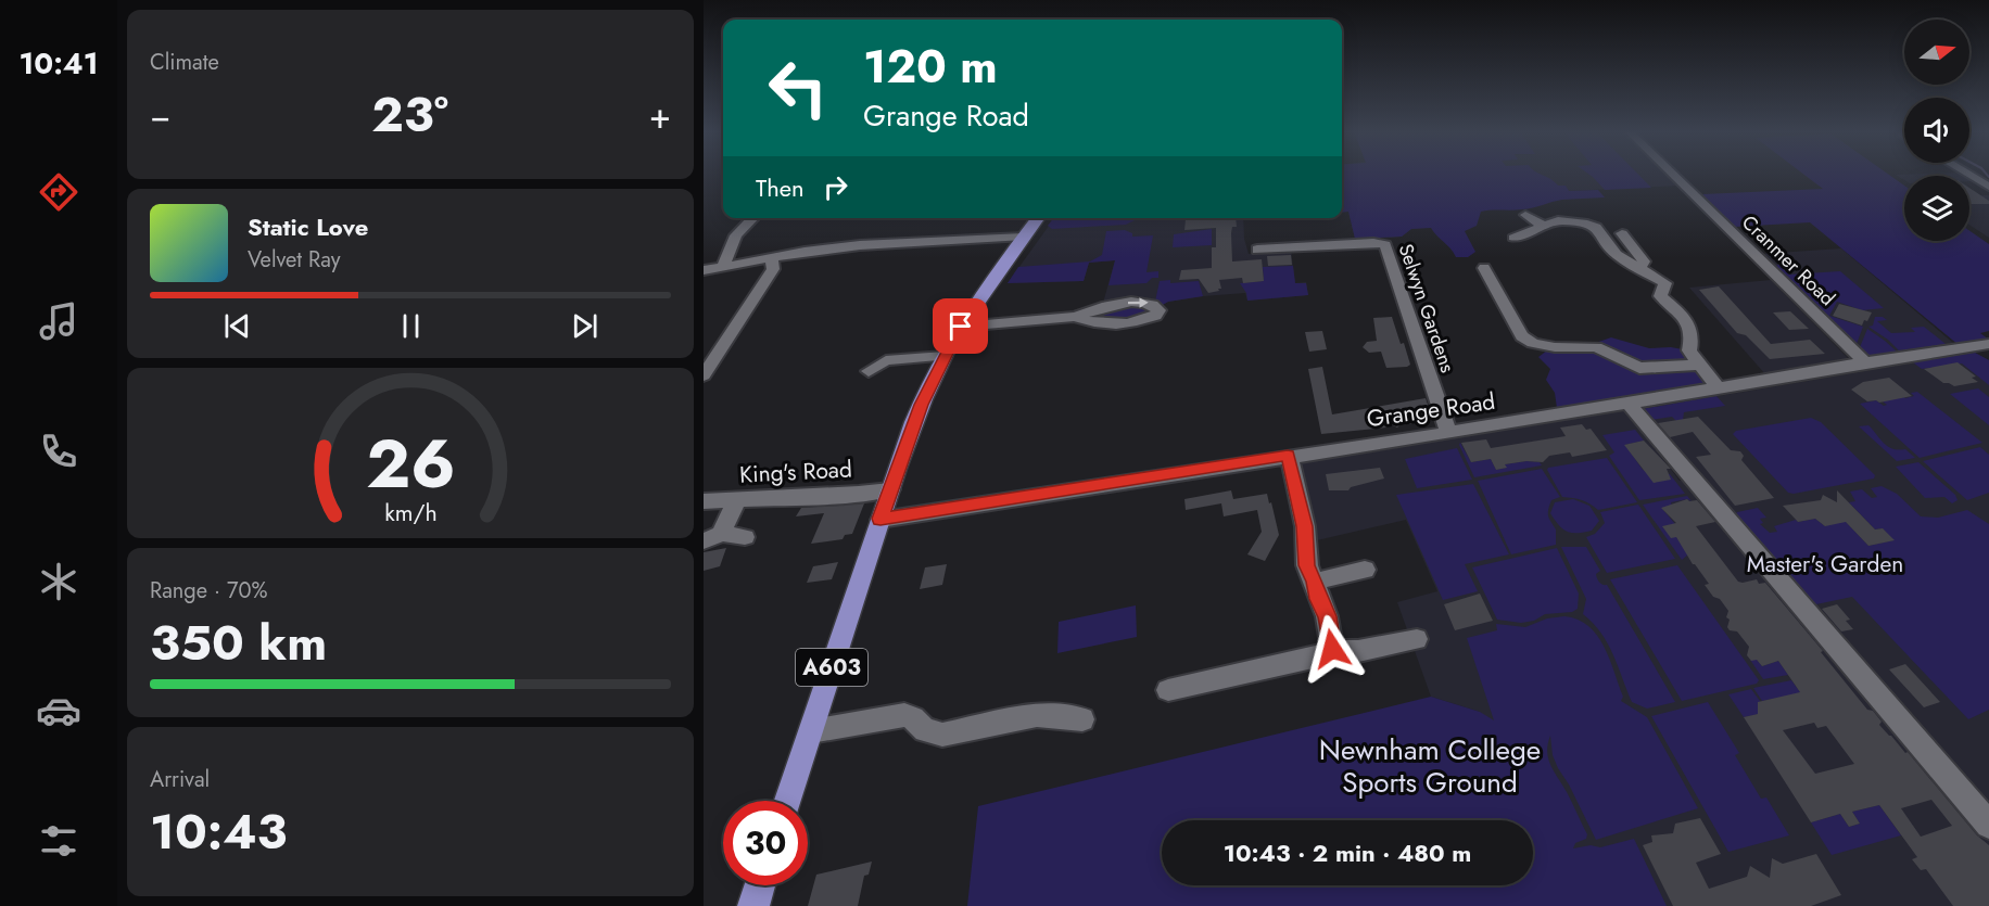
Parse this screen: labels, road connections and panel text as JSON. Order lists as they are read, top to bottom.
{
  "streets": {
    "main road": ["A603"],
    "street": [
      "Cranmer Road",
      "Selwyn Gardens",
      "Grange Road",
      "King's Road"
    ]
  },
  "crossings": [
    ["Cranmer Road", "Grange Road"],
    ["Selwyn Gardens", "Grange Road"],
    ["Grange Road", "A603"],
    ["King's Road", "A603"]
  ],
  "parks": ["Master's Garden", "Newnham College Sports Ground"],
  "north": "right",
  "page": {
    "tabs": "10:41",
    "tile": [
      "Climate",
      ["Range · 70%", "350 km"],
      ["Arrival", "10:43"]
    ],
    "turn": ["120 m", "Grange Road"],
    "heat": ["−", "23°", "+"],
    "then": "Then",
    "song": ["Static Love", "Velvet Ray"],
    "limit": "30",
    "trip": "10:43 · 2 min · 480 m",
    "gauge": ["26", "km/h"]
  }
}
